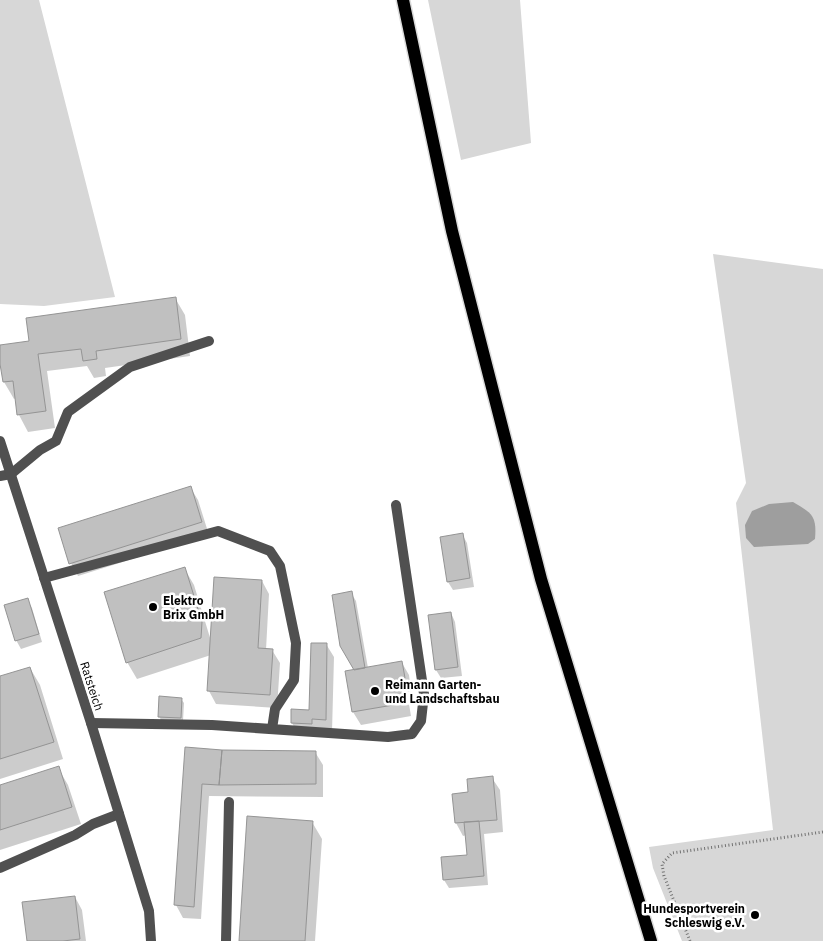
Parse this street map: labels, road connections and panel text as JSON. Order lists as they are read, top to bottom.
{
  "streets": {
    "street": ["Ratsteich"]
  },
  "places": ["Elektro Brix GmbH", "Reimann Garten- und Landschaftsbau", "Hundesportverein Schleswig e.V."]
}
